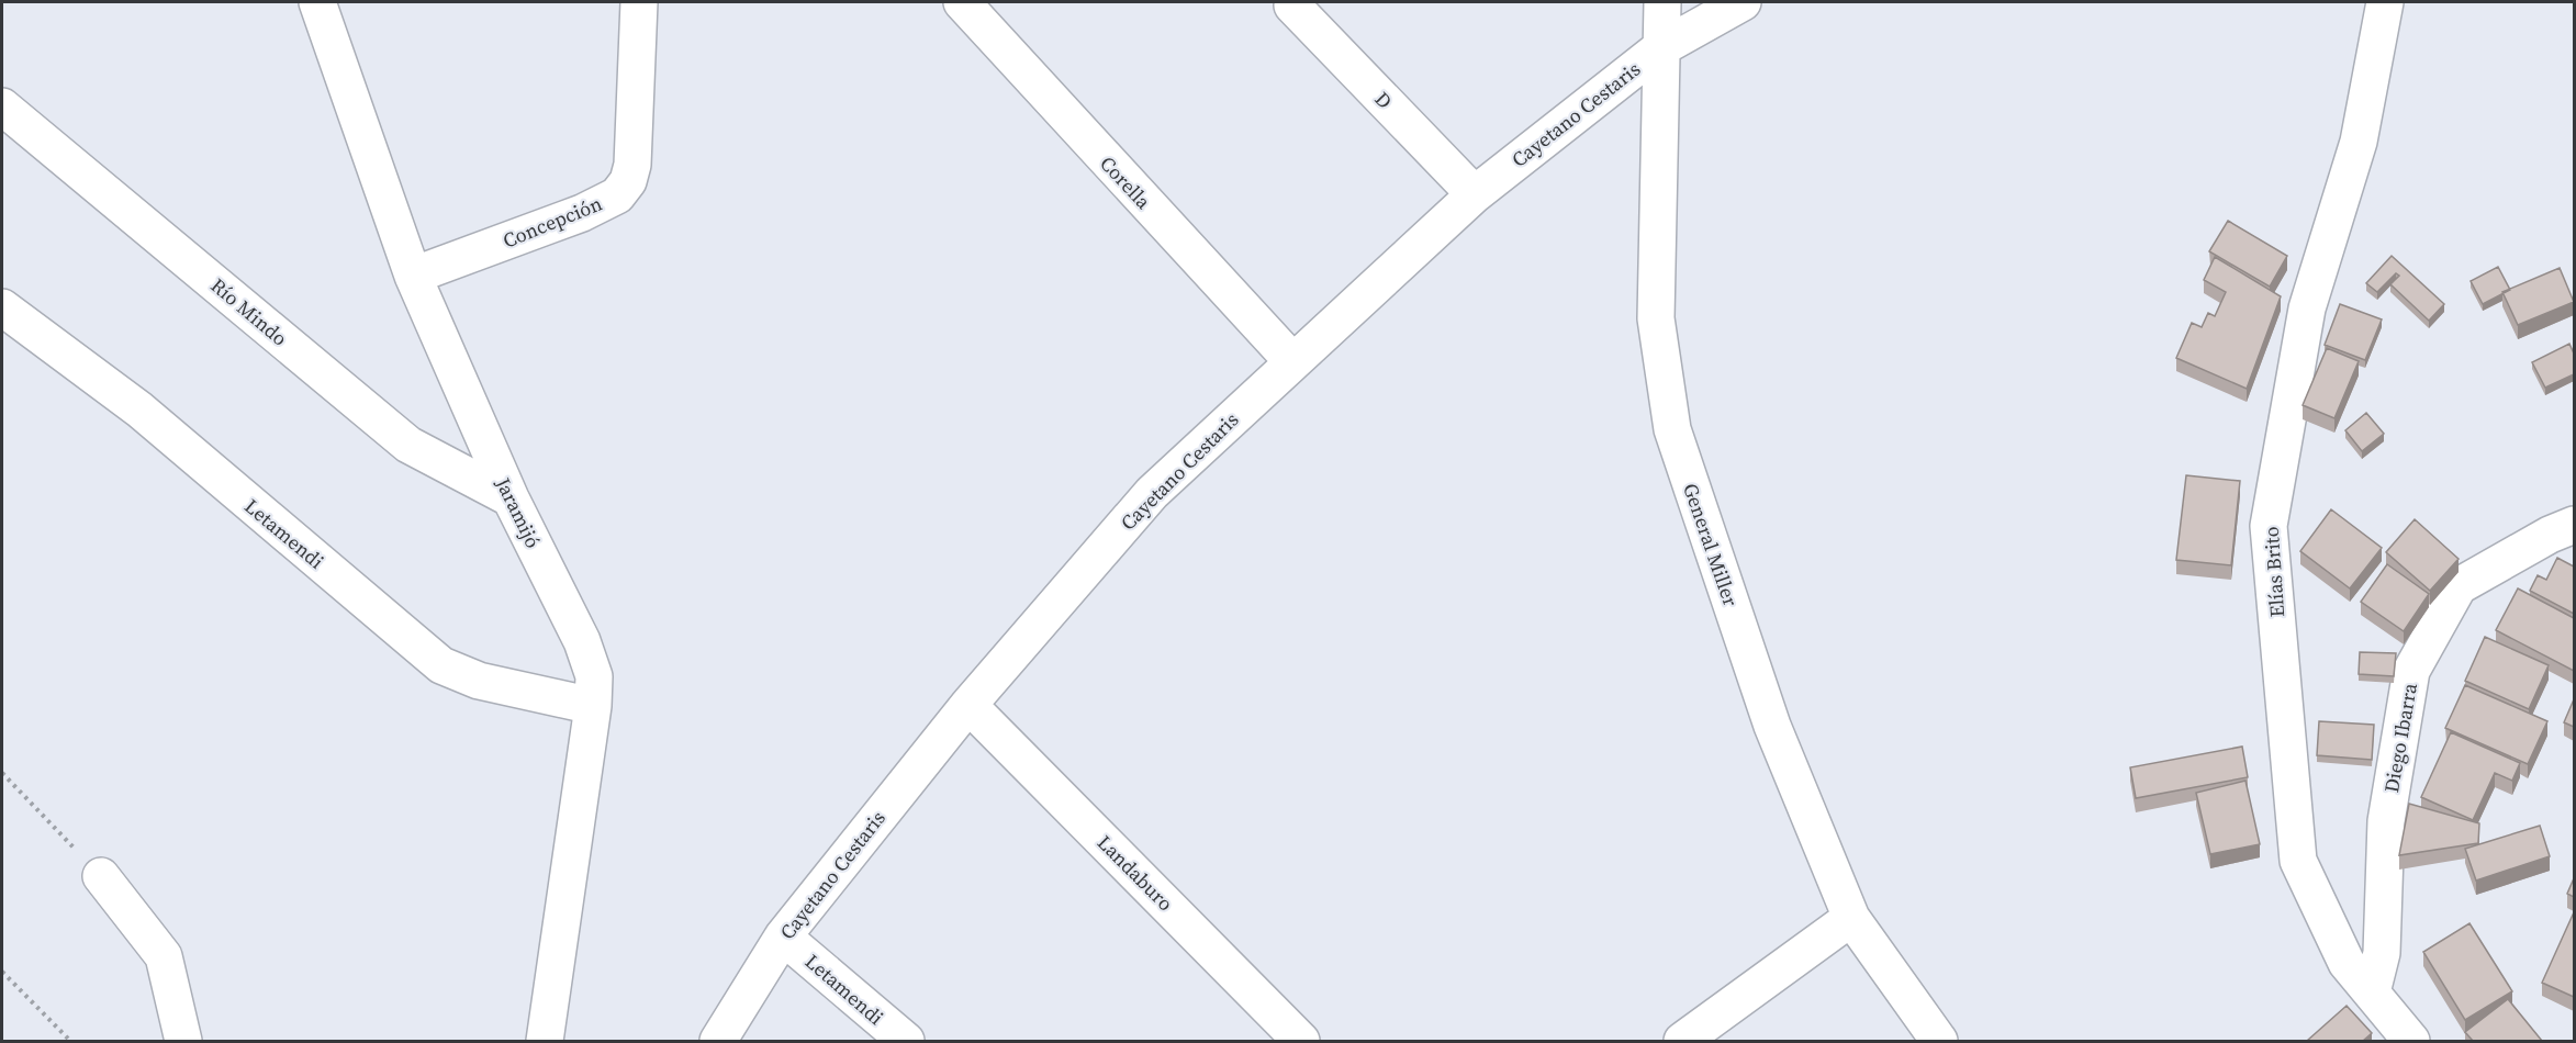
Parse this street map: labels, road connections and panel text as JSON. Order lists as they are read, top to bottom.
{
  "streets": {
    "street": [
      "D",
      "Cayetano Cestaris",
      "Corella",
      "Concepción",
      "Río Mindo",
      "Jaramijó",
      "Letamendi",
      "General Miller",
      "Elías Brito",
      "Diego Ibarra",
      "Landaburo"
    ]
  },
  "crossings": [
    ["D", "Cayetano Cestaris"],
    ["Cayetano Cestaris", "Corella"],
    ["Cayetano Cestaris", "Letamendi"],
    ["Cayetano Cestaris", "General Miller"],
    ["Cayetano Cestaris", "Landaburo"],
    ["Concepción", "Jaramijó"],
    ["Río Mindo", "Jaramijó"],
    ["Jaramijó", "Letamendi"],
    ["Elías Brito", "Diego Ibarra"]
  ]
}
